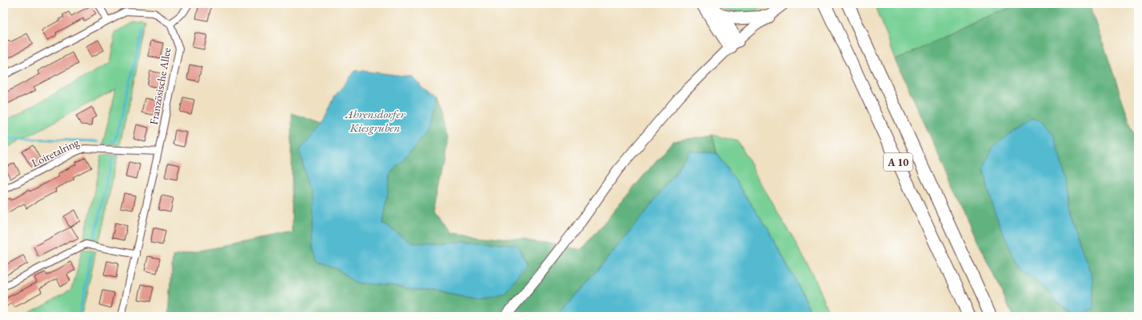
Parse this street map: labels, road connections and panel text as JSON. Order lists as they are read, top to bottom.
{
  "streets": {
    "highway": ["A 10"],
    "street": ["Französische Allee", "Loiretalring"]
  },
  "crossings": [
    ["Französische Allee", "Loiretalring"]
  ],
  "water": ["Ahrensdorfer Kiesgruben"]
}
